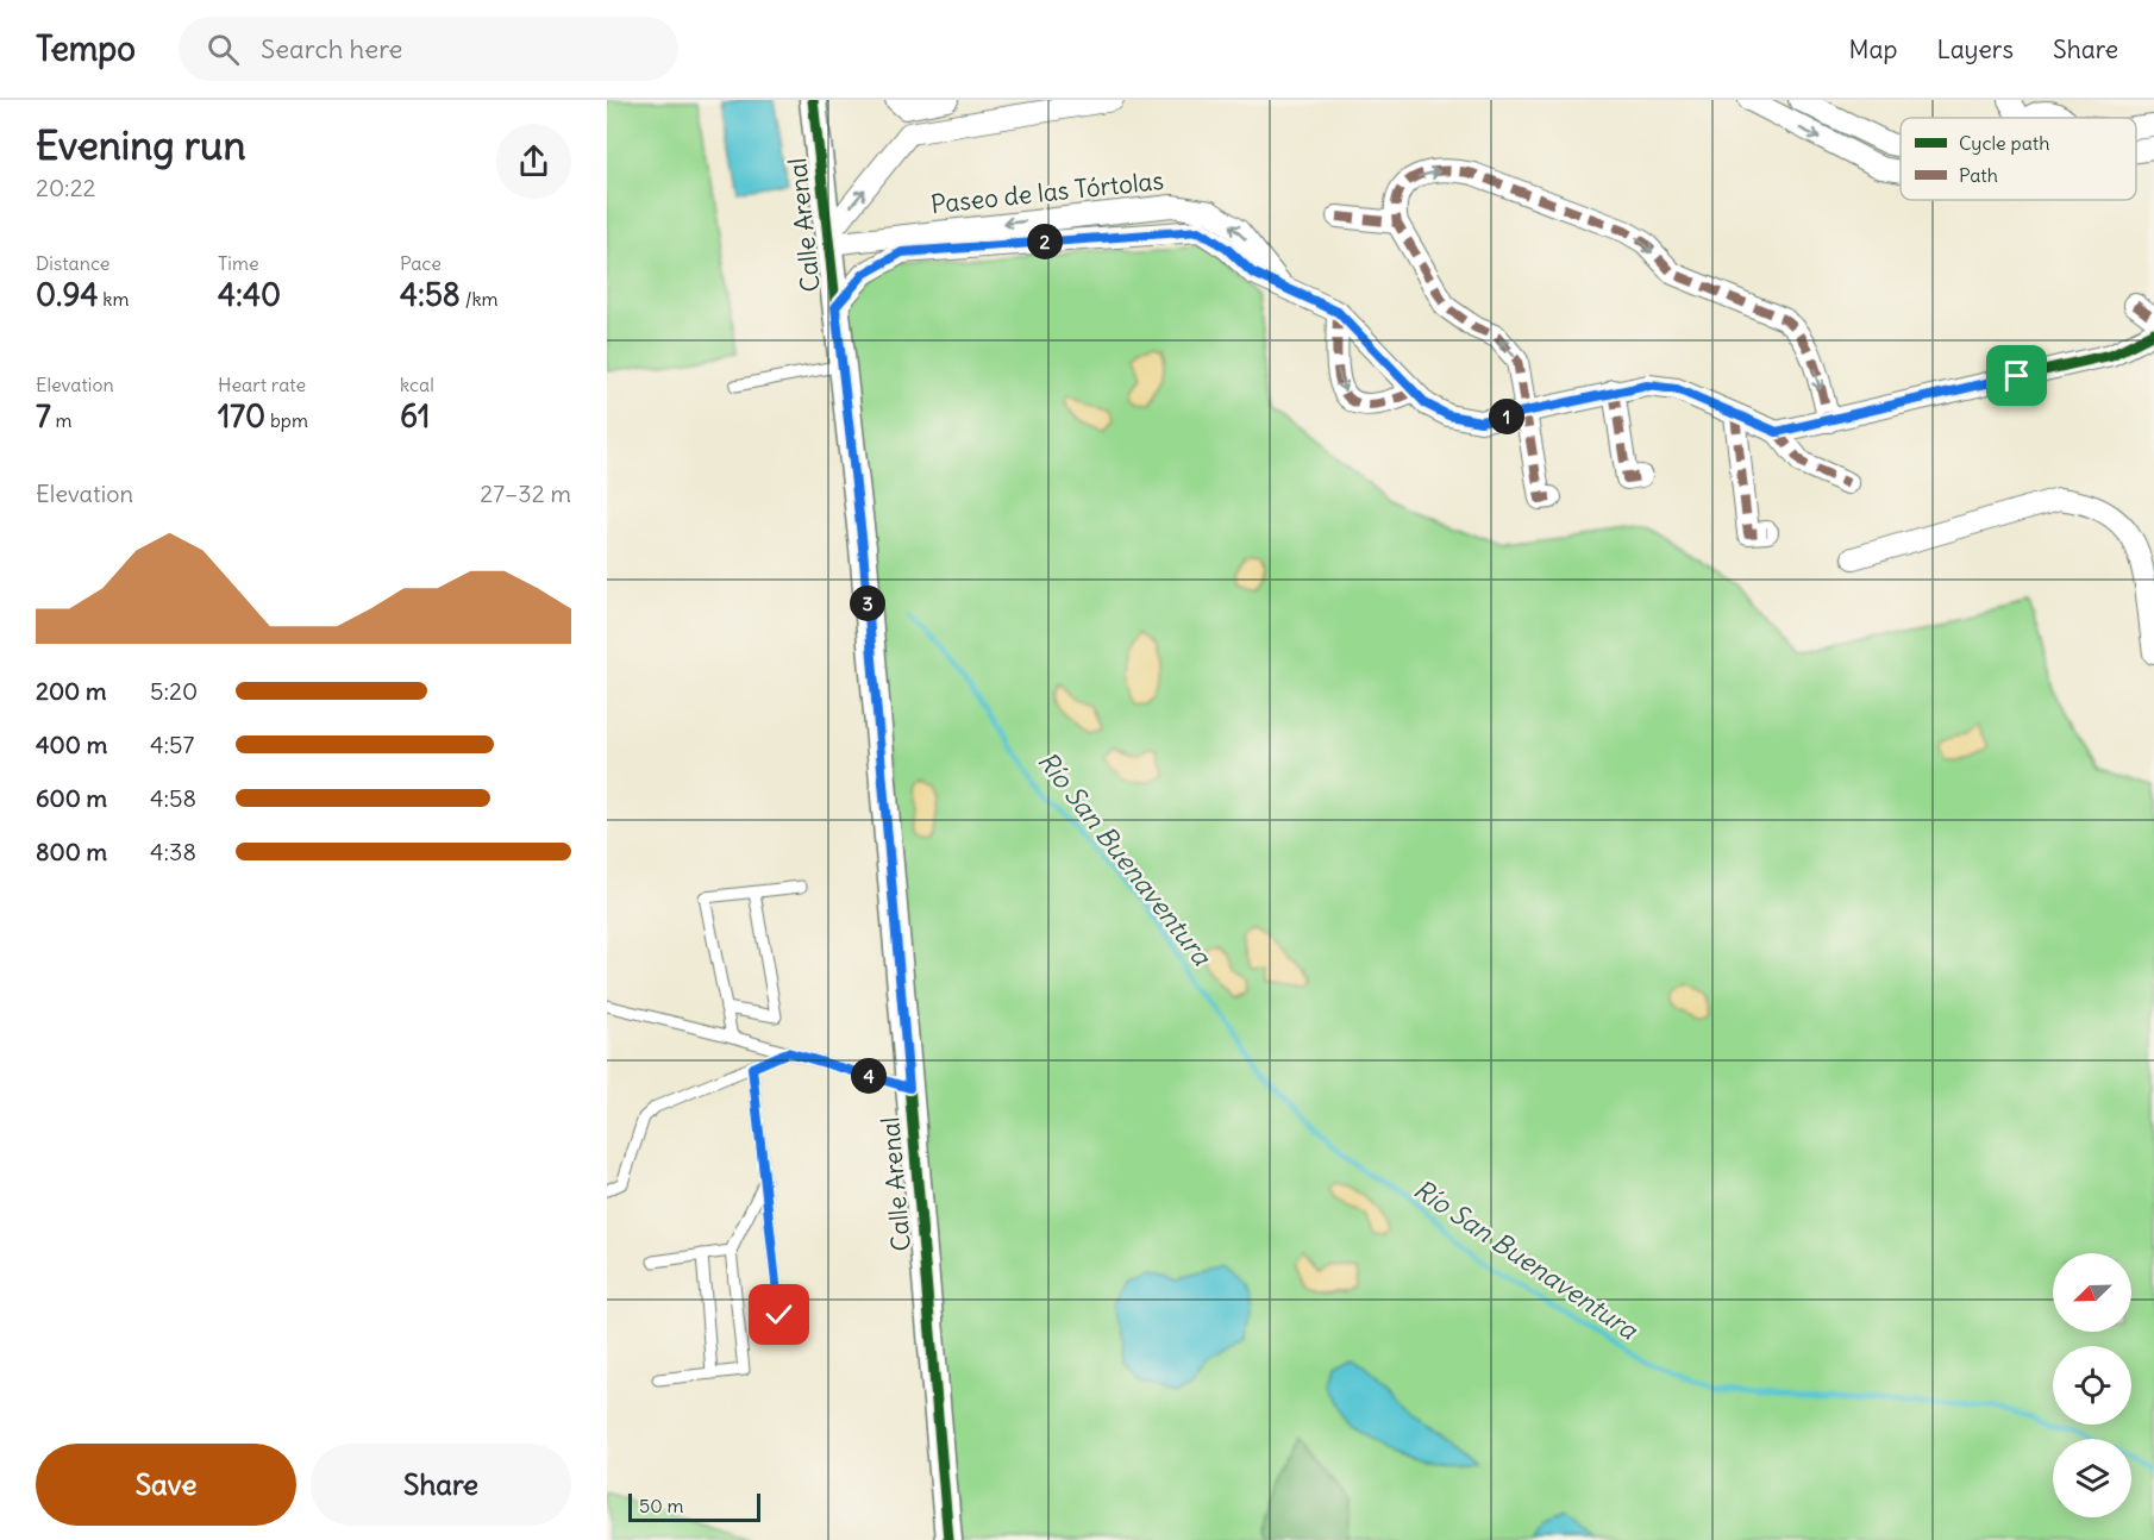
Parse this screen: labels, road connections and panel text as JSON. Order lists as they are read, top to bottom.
{
  "streets": {
    "street": ["Paseo de las Tórtolas", "Calle Arenal"]
  },
  "crossings": [
    ["Paseo de las Tórtolas", "Calle Arenal"]
  ],
  "water": ["Río San Buenaventura"],
  "legend": ["Cycle path", "Path"],
  "scale_bar": "50 m",
  "north": "bottom left",
  "page": {
    "header": "Tempo",
    "search": "Search here",
    "nav": ["Map", "Layers", "Share"],
    "heading": ["Evening run", "20:22"],
    "stats": [
      ["Distance", "0.94 km"],
      ["Time", "4:40"],
      ["Pace", "4:58 /km"],
      ["Elevation", "7 m"],
      ["Heart rate", "170 bpm"],
      ["kcal", "61"]
    ],
    "pins": [
      "2",
      "1",
      "3",
      "4"
    ],
    "chart": ["Elevation", "27–32 m"],
    "list": [
      {
        "name": "200 m",
        "note": "5:20"
      },
      {
        "name": "400 m",
        "note": "4:57"
      },
      {
        "name": "600 m",
        "note": "4:58"
      },
      {
        "name": "800 m",
        "note": "4:38"
      }
    ],
    "buttons": ["Save", "Share"],
    "scale": "50 m"
  }
}
